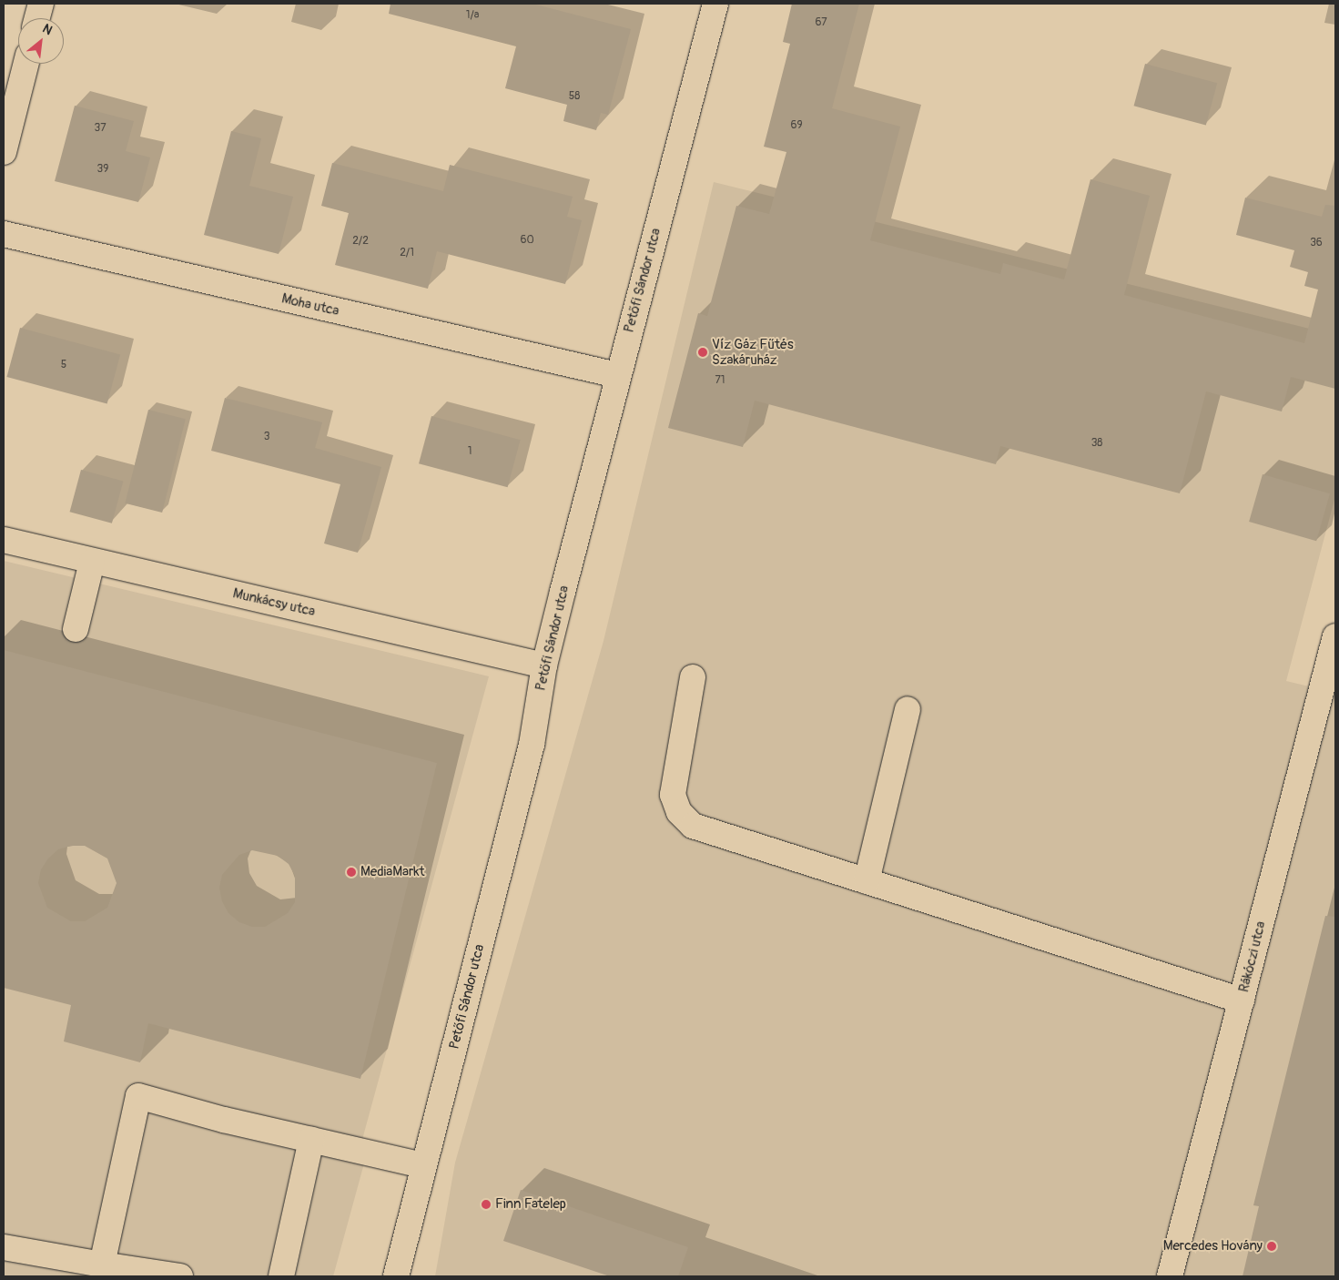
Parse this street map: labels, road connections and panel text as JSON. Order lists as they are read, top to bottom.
{
  "streets": {
    "street": [
      "Petőfi Sándor utca",
      "Moha utca",
      "Munkácsy utca",
      "Rákóczi utca"
    ]
  },
  "crossings": [
    ["Petőfi Sándor utca", "Moha utca"],
    ["Petőfi Sándor utca", "Munkácsy utca"]
  ],
  "places": [
    "Víz Gáz Fűtés Szakáruház",
    "MediaMarkt",
    "Finn Fatelep",
    "Mercedes Hovány"
  ],
  "house_numbers": [
    "1/a",
    "67",
    "58",
    "69",
    "37",
    "39",
    "60",
    "2/2",
    "36",
    "2/1",
    "5",
    "71",
    "3",
    "38",
    "1"
  ],
  "north": "top right"
}
